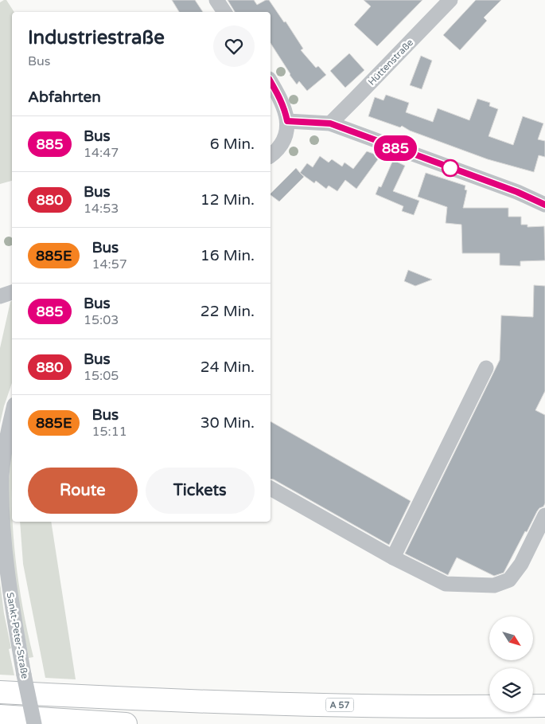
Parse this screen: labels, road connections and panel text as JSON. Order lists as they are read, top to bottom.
{
  "streets": {
    "highway": ["A 57"],
    "street": ["Hüttenstraße", "Sankt-Peter-Straße"]
  },
  "lines": ["bus line 885"],
  "north": "bottom right",
  "page": {
    "on_map": "885",
    "heading": [
      ["Industriestraße", "Bus"],
      "Abfahrten"
    ],
    "list": [
      {
        "mark": "885",
        "name": "Bus",
        "note": "14:47",
        "value": "6 Min."
      },
      {
        "mark": "880",
        "name": "Bus",
        "note": "14:53",
        "value": "12 Min."
      },
      {
        "mark": "885E",
        "name": "Bus",
        "note": "14:57",
        "value": "16 Min."
      },
      {
        "mark": "885",
        "name": "Bus",
        "note": "15:03",
        "value": "22 Min."
      },
      {
        "mark": "880",
        "name": "Bus",
        "note": "15:05",
        "value": "24 Min."
      },
      {
        "mark": "885E",
        "name": "Bus",
        "note": "15:11",
        "value": "30 Min."
      }
    ],
    "buttons": ["Route", "Tickets"]
  }
}
